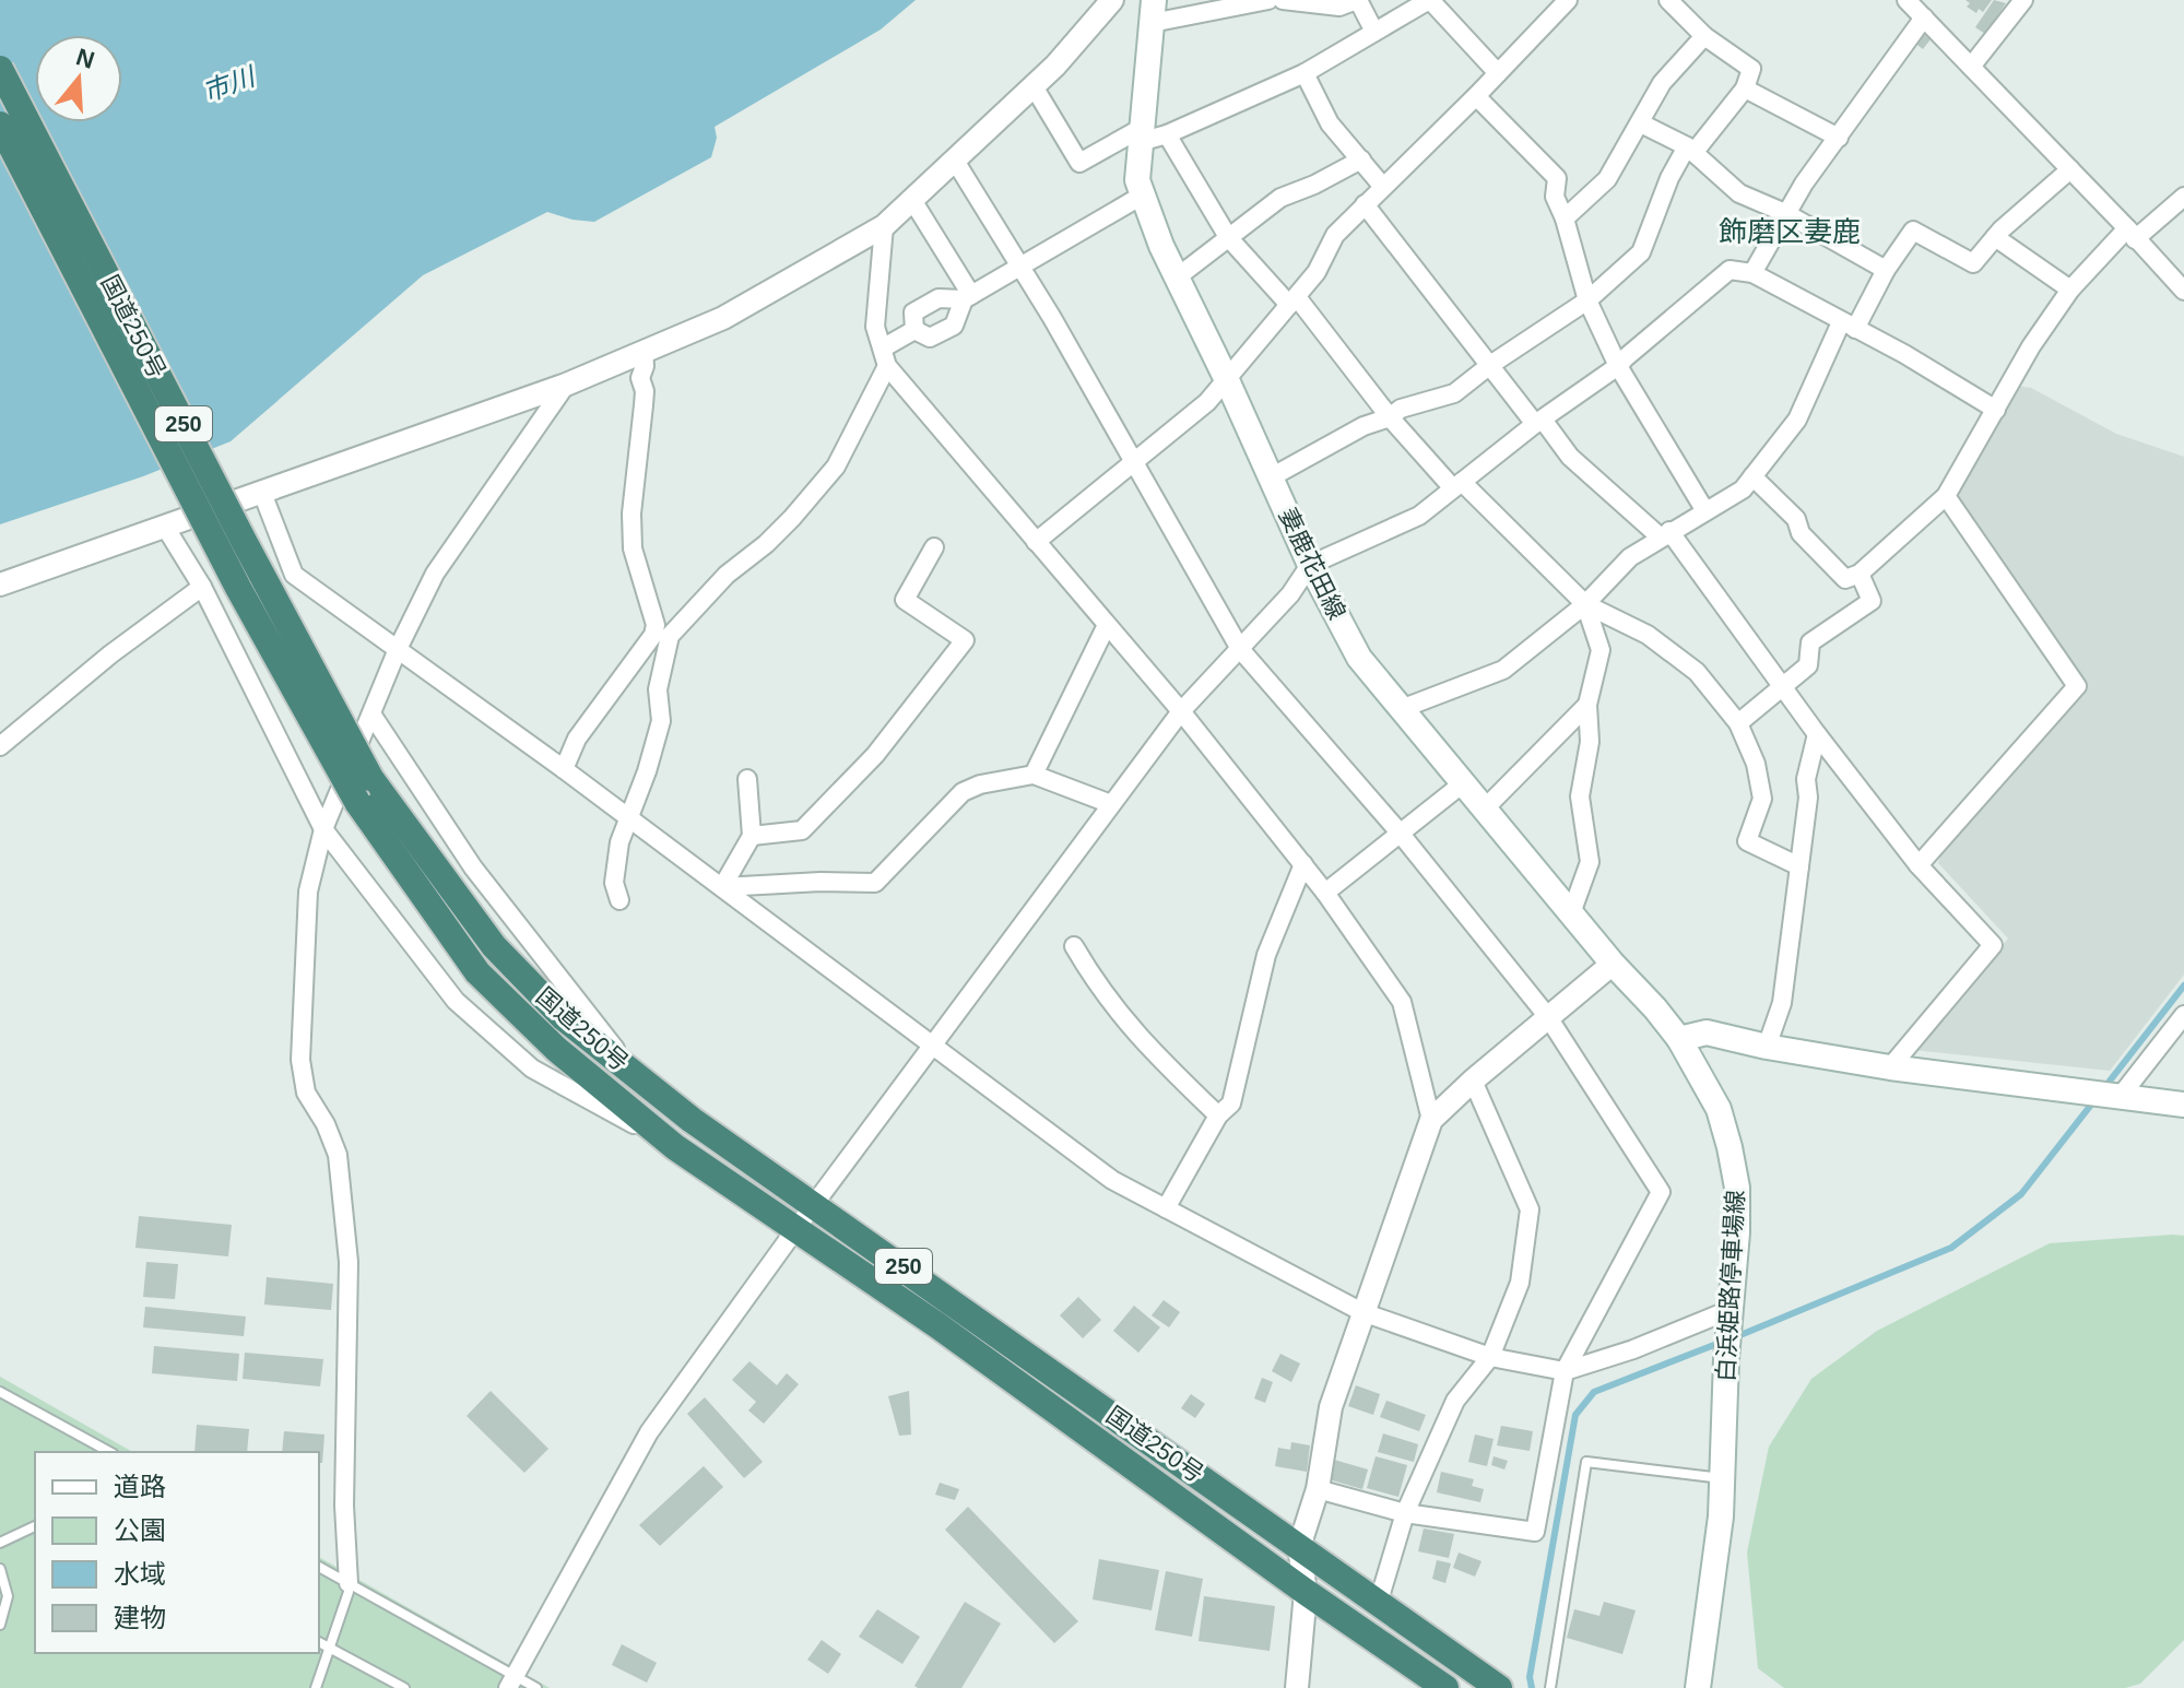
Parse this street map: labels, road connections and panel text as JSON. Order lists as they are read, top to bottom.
{
  "streets": {
    "highway": ["国道250号", "250"],
    "main road": ["妻鹿花田線", "白浜姫路停車場線"]
  },
  "crossings": [
    ["妻鹿花田線", "白浜姫路停車場線"]
  ],
  "districts": ["飾磨区妻鹿"],
  "water": ["市川"],
  "legend": [
    "道路",
    "公園",
    "水域",
    "建物"
  ],
  "north": "top"
}
